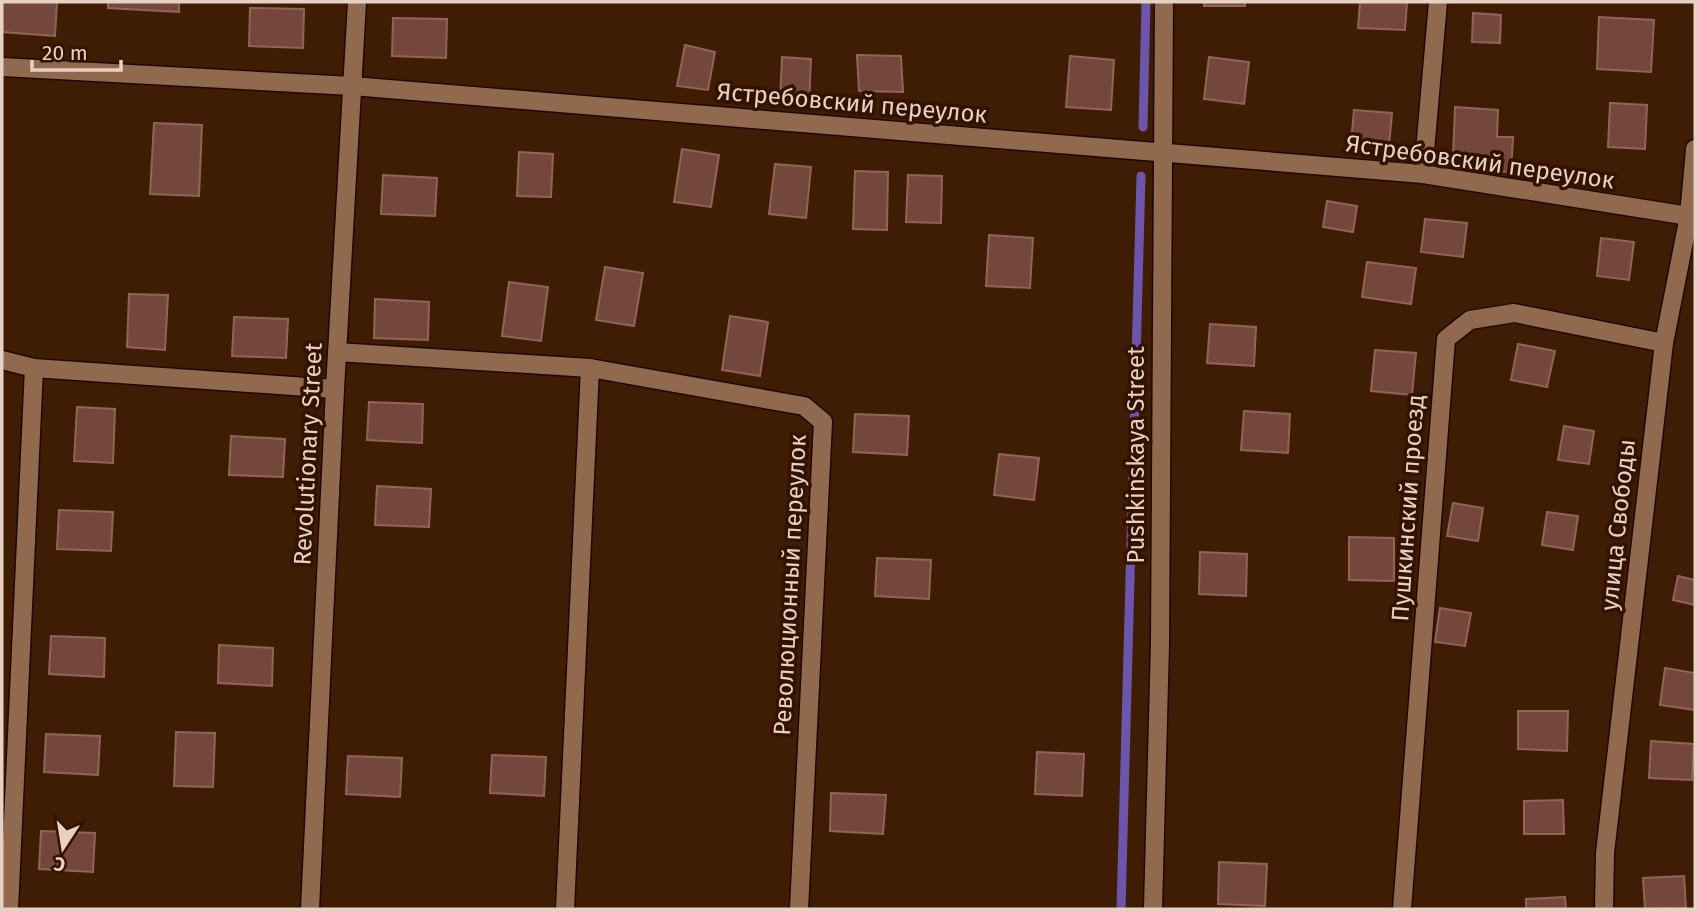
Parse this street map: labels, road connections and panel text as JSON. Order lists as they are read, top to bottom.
{
  "streets": {
    "street": [
      "Ястребовский переулок",
      "Revolutionary Street",
      "Pushkinskaya Street",
      "Пушкинский проезд",
      "улица Свободы",
      "Революционный переулок"
    ]
  },
  "crossings": [
    ["Ястребовский переулок", "Revolutionary Street"],
    ["Ястребовский переулок", "Pushkinskaya Street"],
    ["Ястребовский переулок", "улица Свободы"],
    ["Revolutionary Street", "Революционный переулок"],
    ["Пушкинский проезд", "улица Свободы"]
  ],
  "scale_bar": "20 m",
  "north": "bottom"
}
